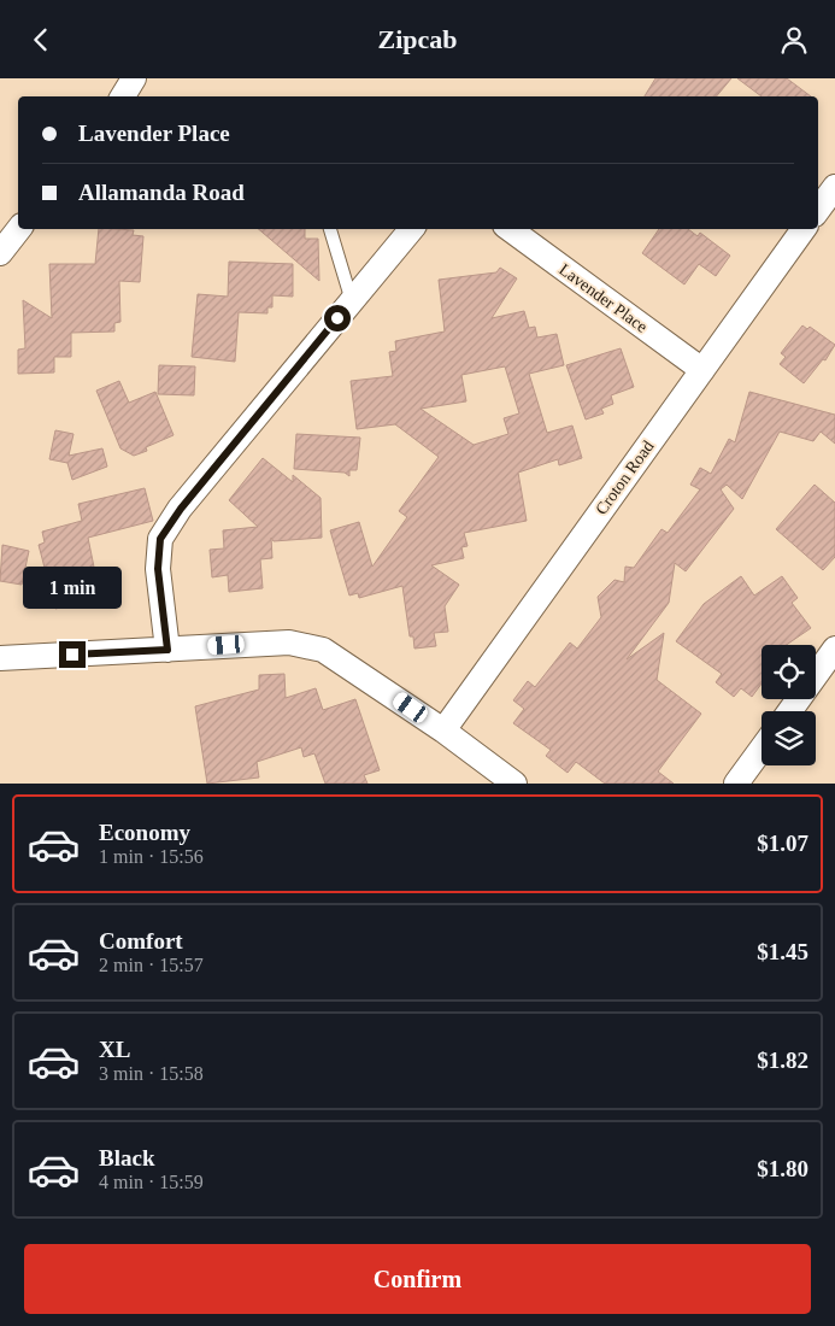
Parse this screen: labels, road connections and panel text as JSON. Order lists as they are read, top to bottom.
{
  "streets": {
    "street": ["Lavender Place", "Croton Road"]
  },
  "crossings": [
    ["Lavender Place", "Croton Road"]
  ],
  "page": {
    "header": "Zipcab",
    "banner": ["Lavender Place", "Allamanda Road"],
    "bubble": "1 min",
    "list": [
      {
        "name": "Economy",
        "note": "1 min · 15:56",
        "value": "$1.07"
      },
      {
        "name": "Comfort",
        "note": "2 min · 15:57",
        "value": "$1.45"
      },
      {
        "name": "XL",
        "note": "3 min · 15:58",
        "value": "$1.82"
      },
      {
        "name": "Black",
        "note": "4 min · 15:59",
        "value": "$1.80"
      }
    ],
    "buttons": "Confirm"
  }
}
